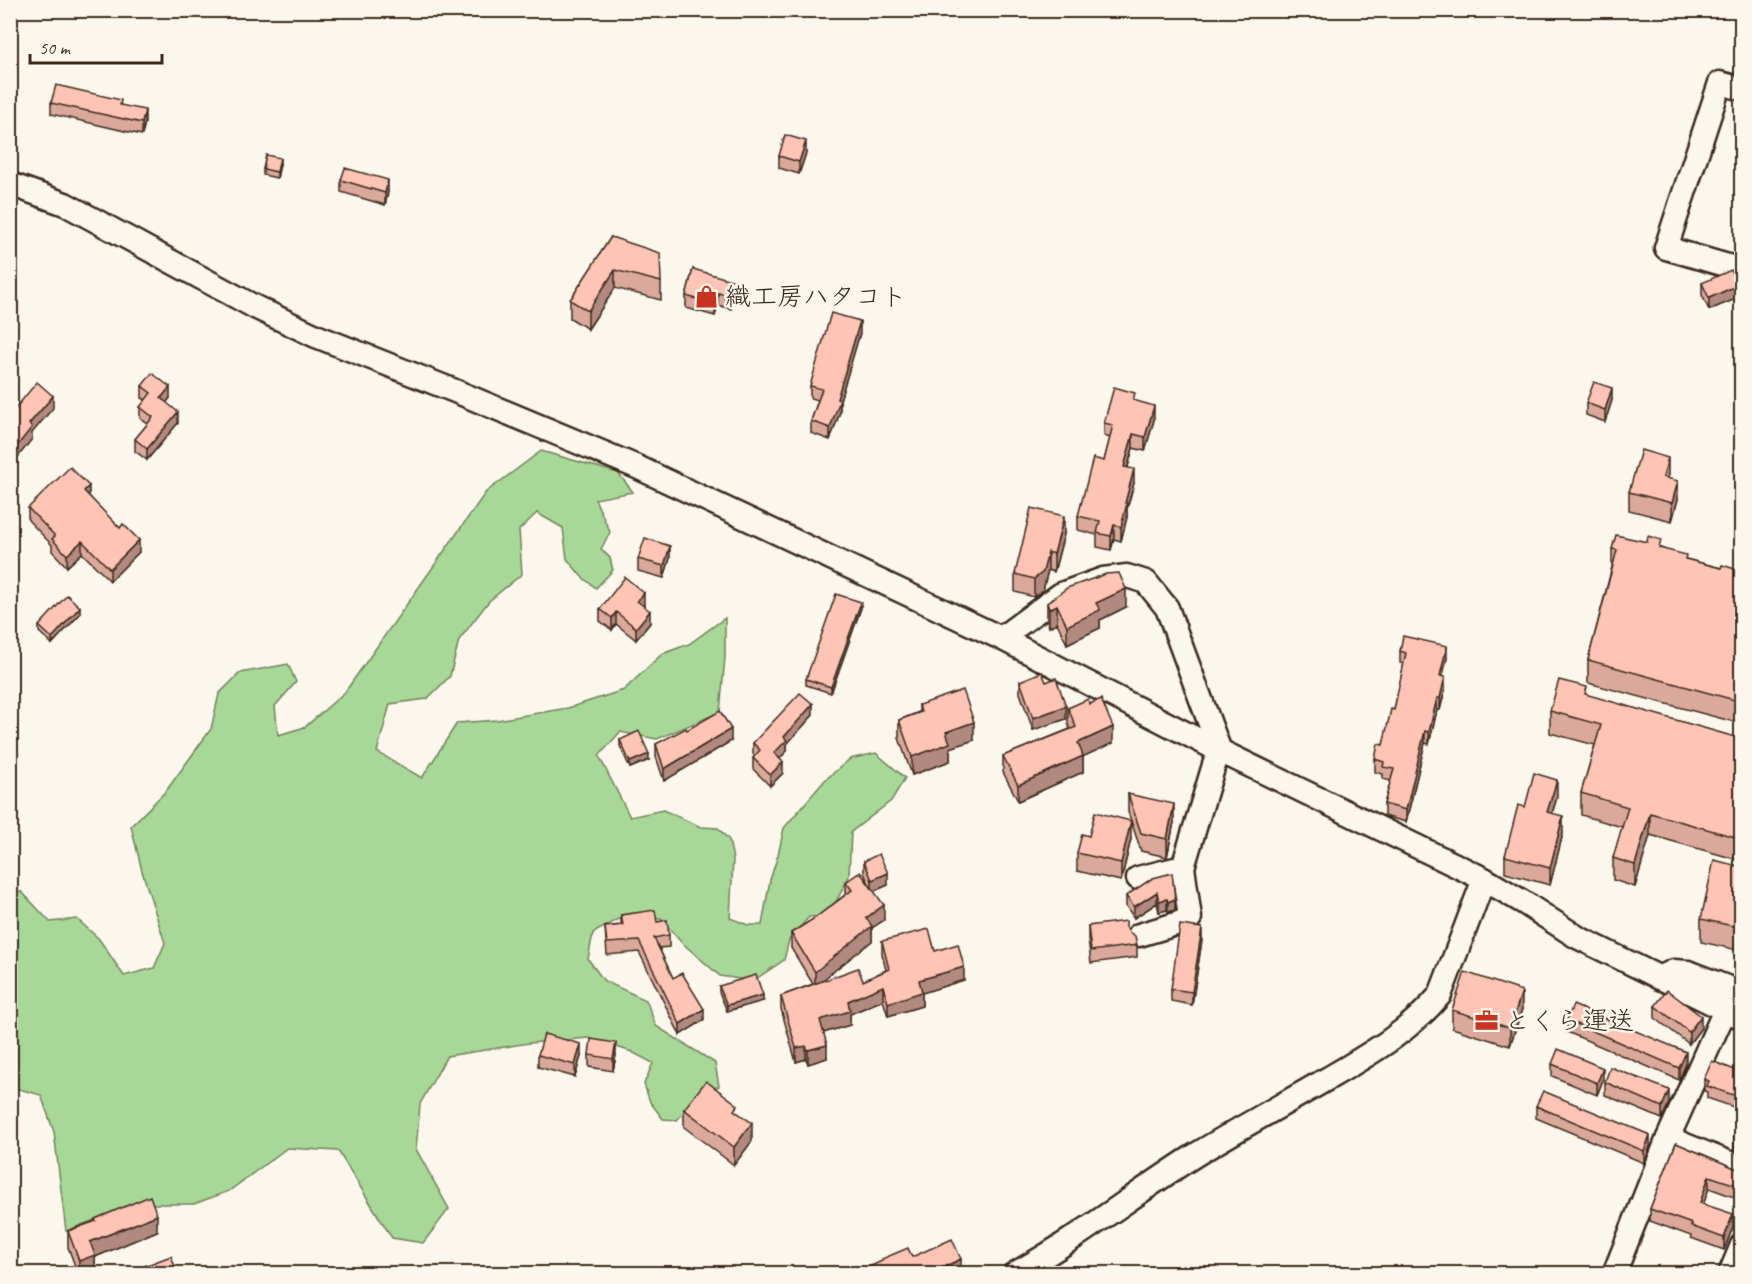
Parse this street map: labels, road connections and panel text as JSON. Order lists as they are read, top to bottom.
{
  "places": {
    "shop": ["織工房ハタコト"],
    "office": ["とくら運送"]
  },
  "scale_bar": "50 m"
}
